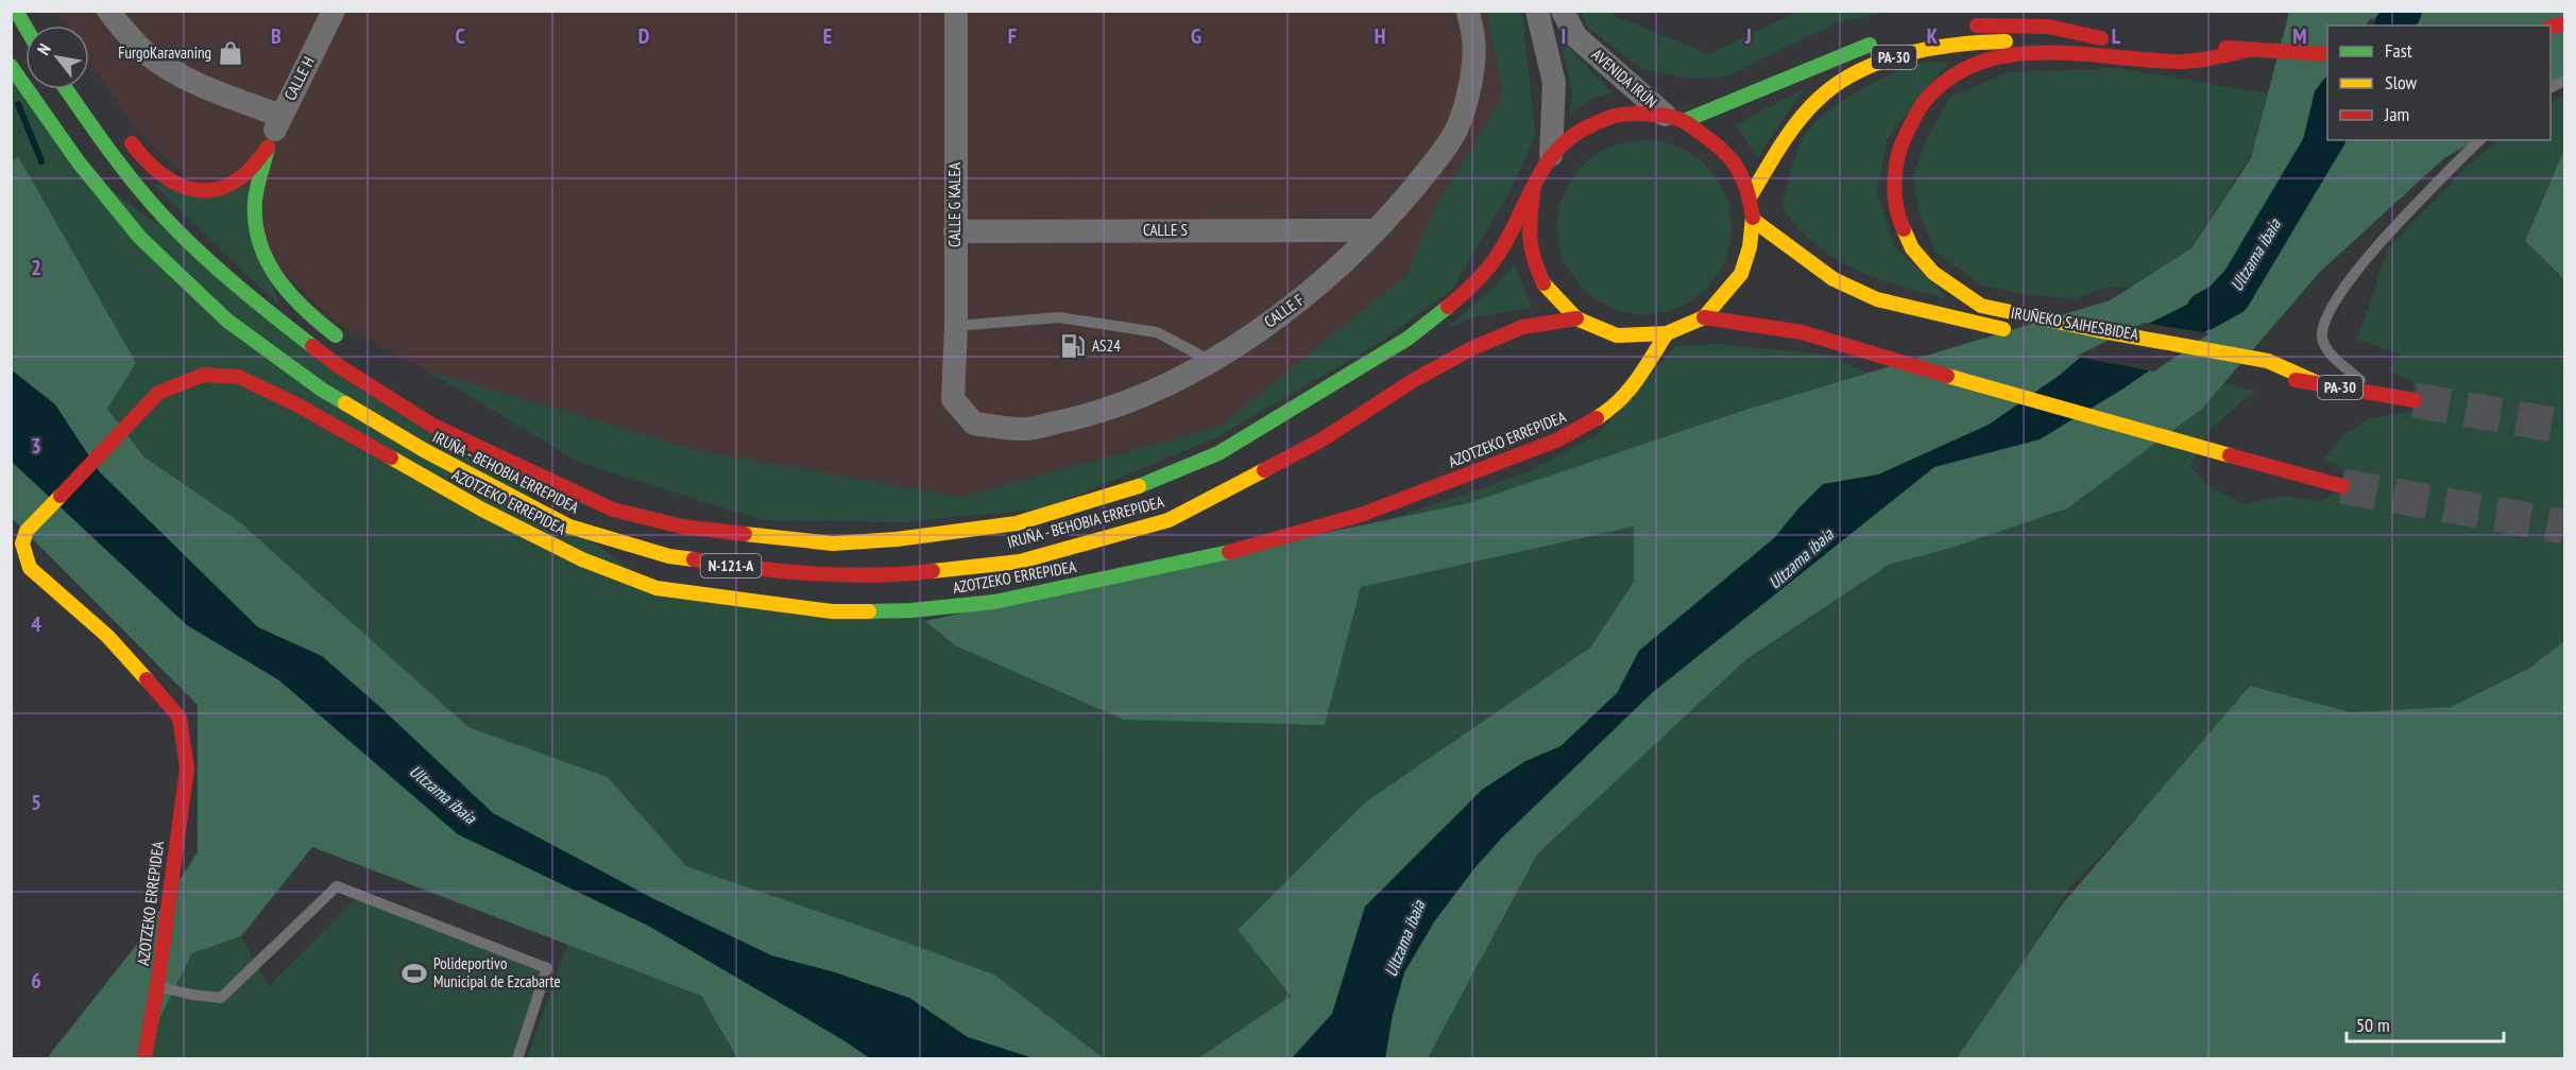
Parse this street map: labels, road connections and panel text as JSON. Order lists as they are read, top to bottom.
{
  "streets": {
    "main road": [
      "PA-30",
      "IRUÑEKO SAIHESBIDEA",
      "AZOTZEKO ERREPIDEA",
      "IRUÑA - BEHOBIA ERREPIDEA",
      "N-121-A"
    ],
    "street": [
      "CALLE H",
      "AVENIDA IRÚN",
      "CALLE G KALEA",
      "CALLE S",
      "CALLE F"
    ]
  },
  "crossings": [
    ["PA-30", "AVENIDA IRÚN"],
    ["PA-30", "IRUÑEKO SAIHESBIDEA"],
    ["PA-30", "AZOTZEKO ERREPIDEA"],
    ["PA-30", "IRUÑA - BEHOBIA ERREPIDEA"],
    ["AVENIDA IRÚN", "IRUÑEKO SAIHESBIDEA"],
    ["AVENIDA IRÚN", "AZOTZEKO ERREPIDEA"],
    ["AVENIDA IRÚN", "IRUÑA - BEHOBIA ERREPIDEA"],
    ["CALLE G KALEA", "CALLE S"],
    ["CALLE G KALEA", "CALLE F"],
    ["CALLE S", "CALLE F"],
    ["IRUÑEKO SAIHESBIDEA", "AZOTZEKO ERREPIDEA"],
    ["IRUÑEKO SAIHESBIDEA", "IRUÑA - BEHOBIA ERREPIDEA"],
    ["AZOTZEKO ERREPIDEA", "IRUÑA - BEHOBIA ERREPIDEA"]
  ],
  "water": ["Ultzama ibaia"],
  "places": {
    "shop": ["FurgoKaravaning"],
    "fuel station": ["AS24"],
    "sports": ["Polideportivo Municipal de Ezcabarte"]
  },
  "legend": ["Fast", "Slow", "Jam"],
  "scale_bar": "50 m",
  "north": "top left",
  "grid": {
    "columns": [
      "B",
      "C",
      "D",
      "E",
      "F",
      "G",
      "H",
      "I",
      "J",
      "K",
      "L",
      "M"
    ],
    "rows": [
      "2",
      "3",
      "4",
      "5",
      "6"
    ]
  }
}
